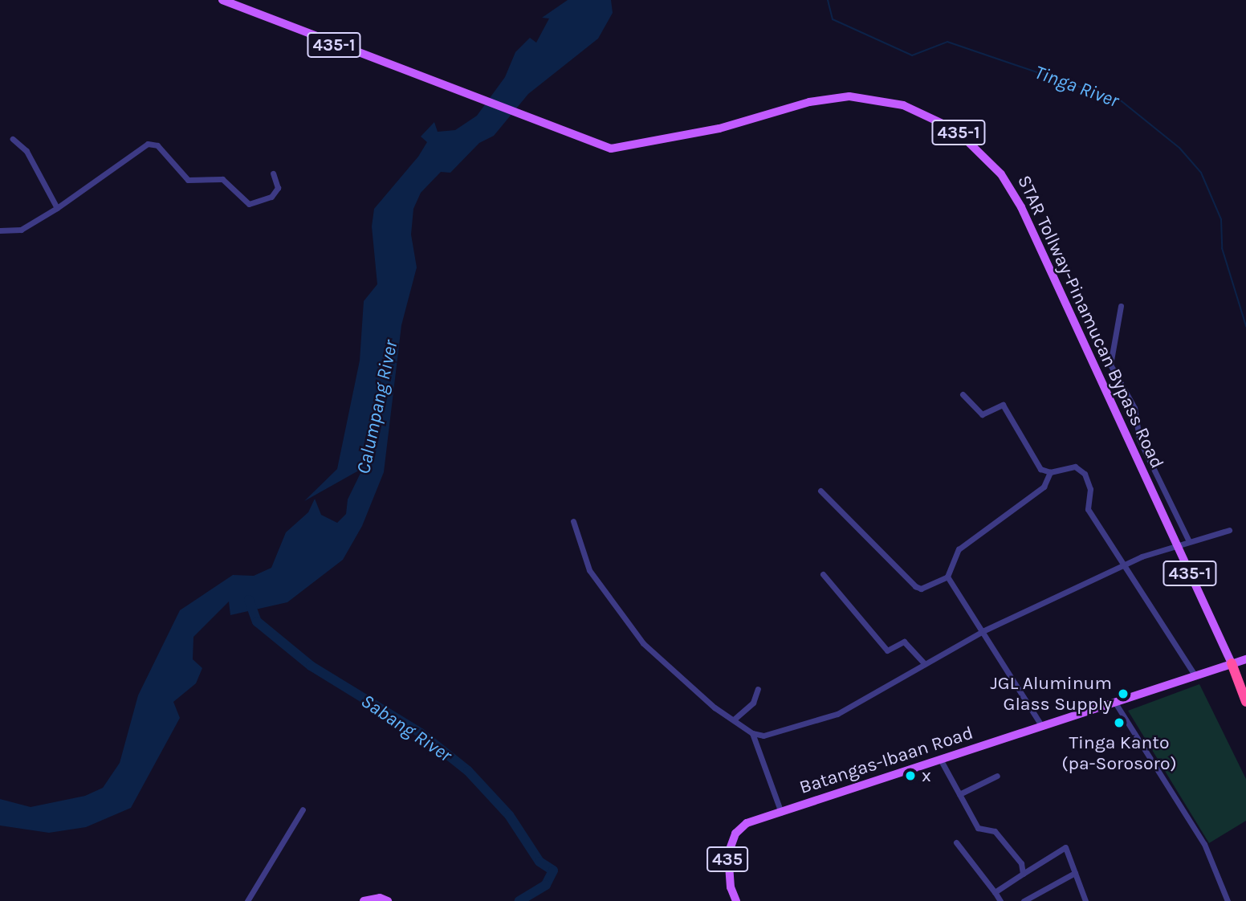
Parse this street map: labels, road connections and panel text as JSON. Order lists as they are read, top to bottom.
{
  "streets": {
    "main road": [
      "435-1",
      "STAR Tollway-Pinamucan Bypass Road",
      "Batangas-Ibaan Road",
      "435"
    ]
  },
  "crossings": [
    ["STAR Tollway-Pinamucan Bypass Road", "Batangas-Ibaan Road"]
  ],
  "water": ["Tinga River", "Calumpang River", "Sabang River"],
  "places": ["JGL Aluminum Glass Supply", "Tinga Kanto (pa-Sorosoro)", "x"]
}
